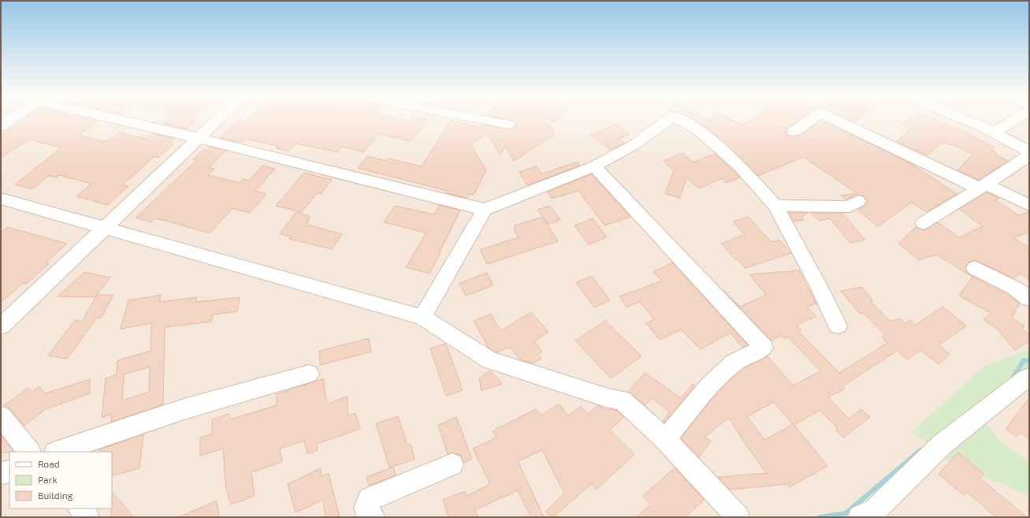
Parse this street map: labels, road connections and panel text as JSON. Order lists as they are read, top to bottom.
{
  "legend": ["Road", "Park", "Building"]
}
